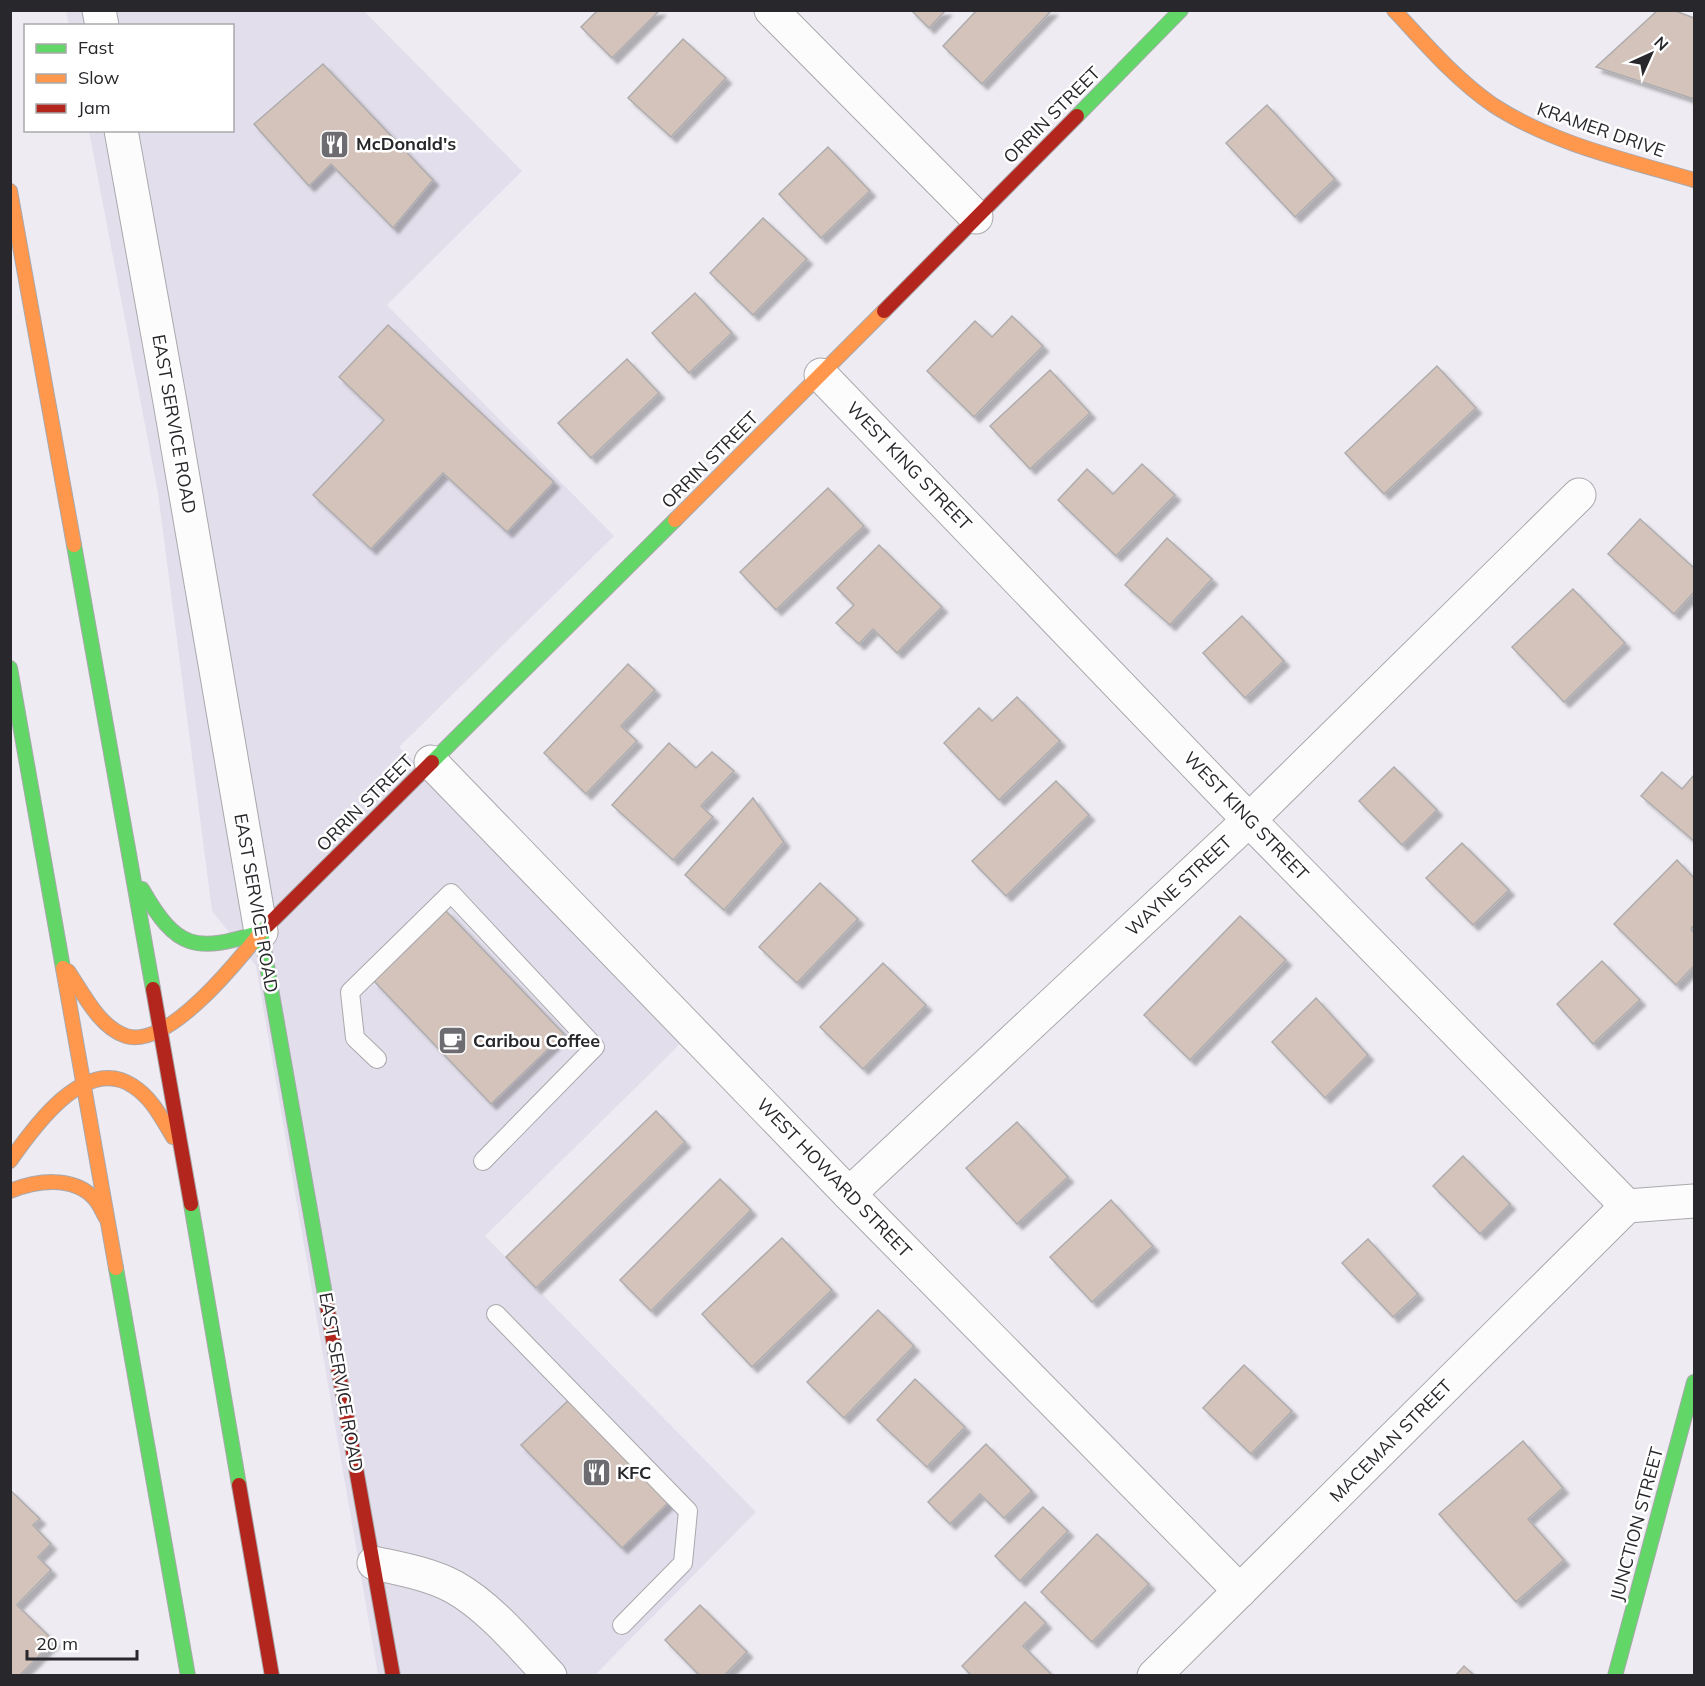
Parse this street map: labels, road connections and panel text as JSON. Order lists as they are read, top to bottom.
{
  "streets": {
    "main road": [
      "ORRIN STREET",
      "KRAMER DRIVE",
      "EAST SERVICE ROAD",
      "JUNCTION STREET"
    ],
    "street": [
      "WEST KING STREET",
      "WAYNE STREET",
      "WEST HOWARD STREET",
      "MACEMAN STREET"
    ]
  },
  "crossings": [
    ["ORRIN STREET", "EAST SERVICE ROAD"],
    ["ORRIN STREET", "WEST KING STREET"],
    ["ORRIN STREET", "WEST HOWARD STREET"],
    ["WEST KING STREET", "WAYNE STREET"],
    ["WEST KING STREET", "MACEMAN STREET"],
    ["WAYNE STREET", "WEST HOWARD STREET"],
    ["WEST HOWARD STREET", "MACEMAN STREET"]
  ],
  "places": {
    "restaurant": ["McDonald's", "KFC"],
    "cafe": ["Caribou Coffee"]
  },
  "legend": ["Fast", "Slow", "Jam"],
  "scale_bar": "20 m",
  "north": "top right"
}
